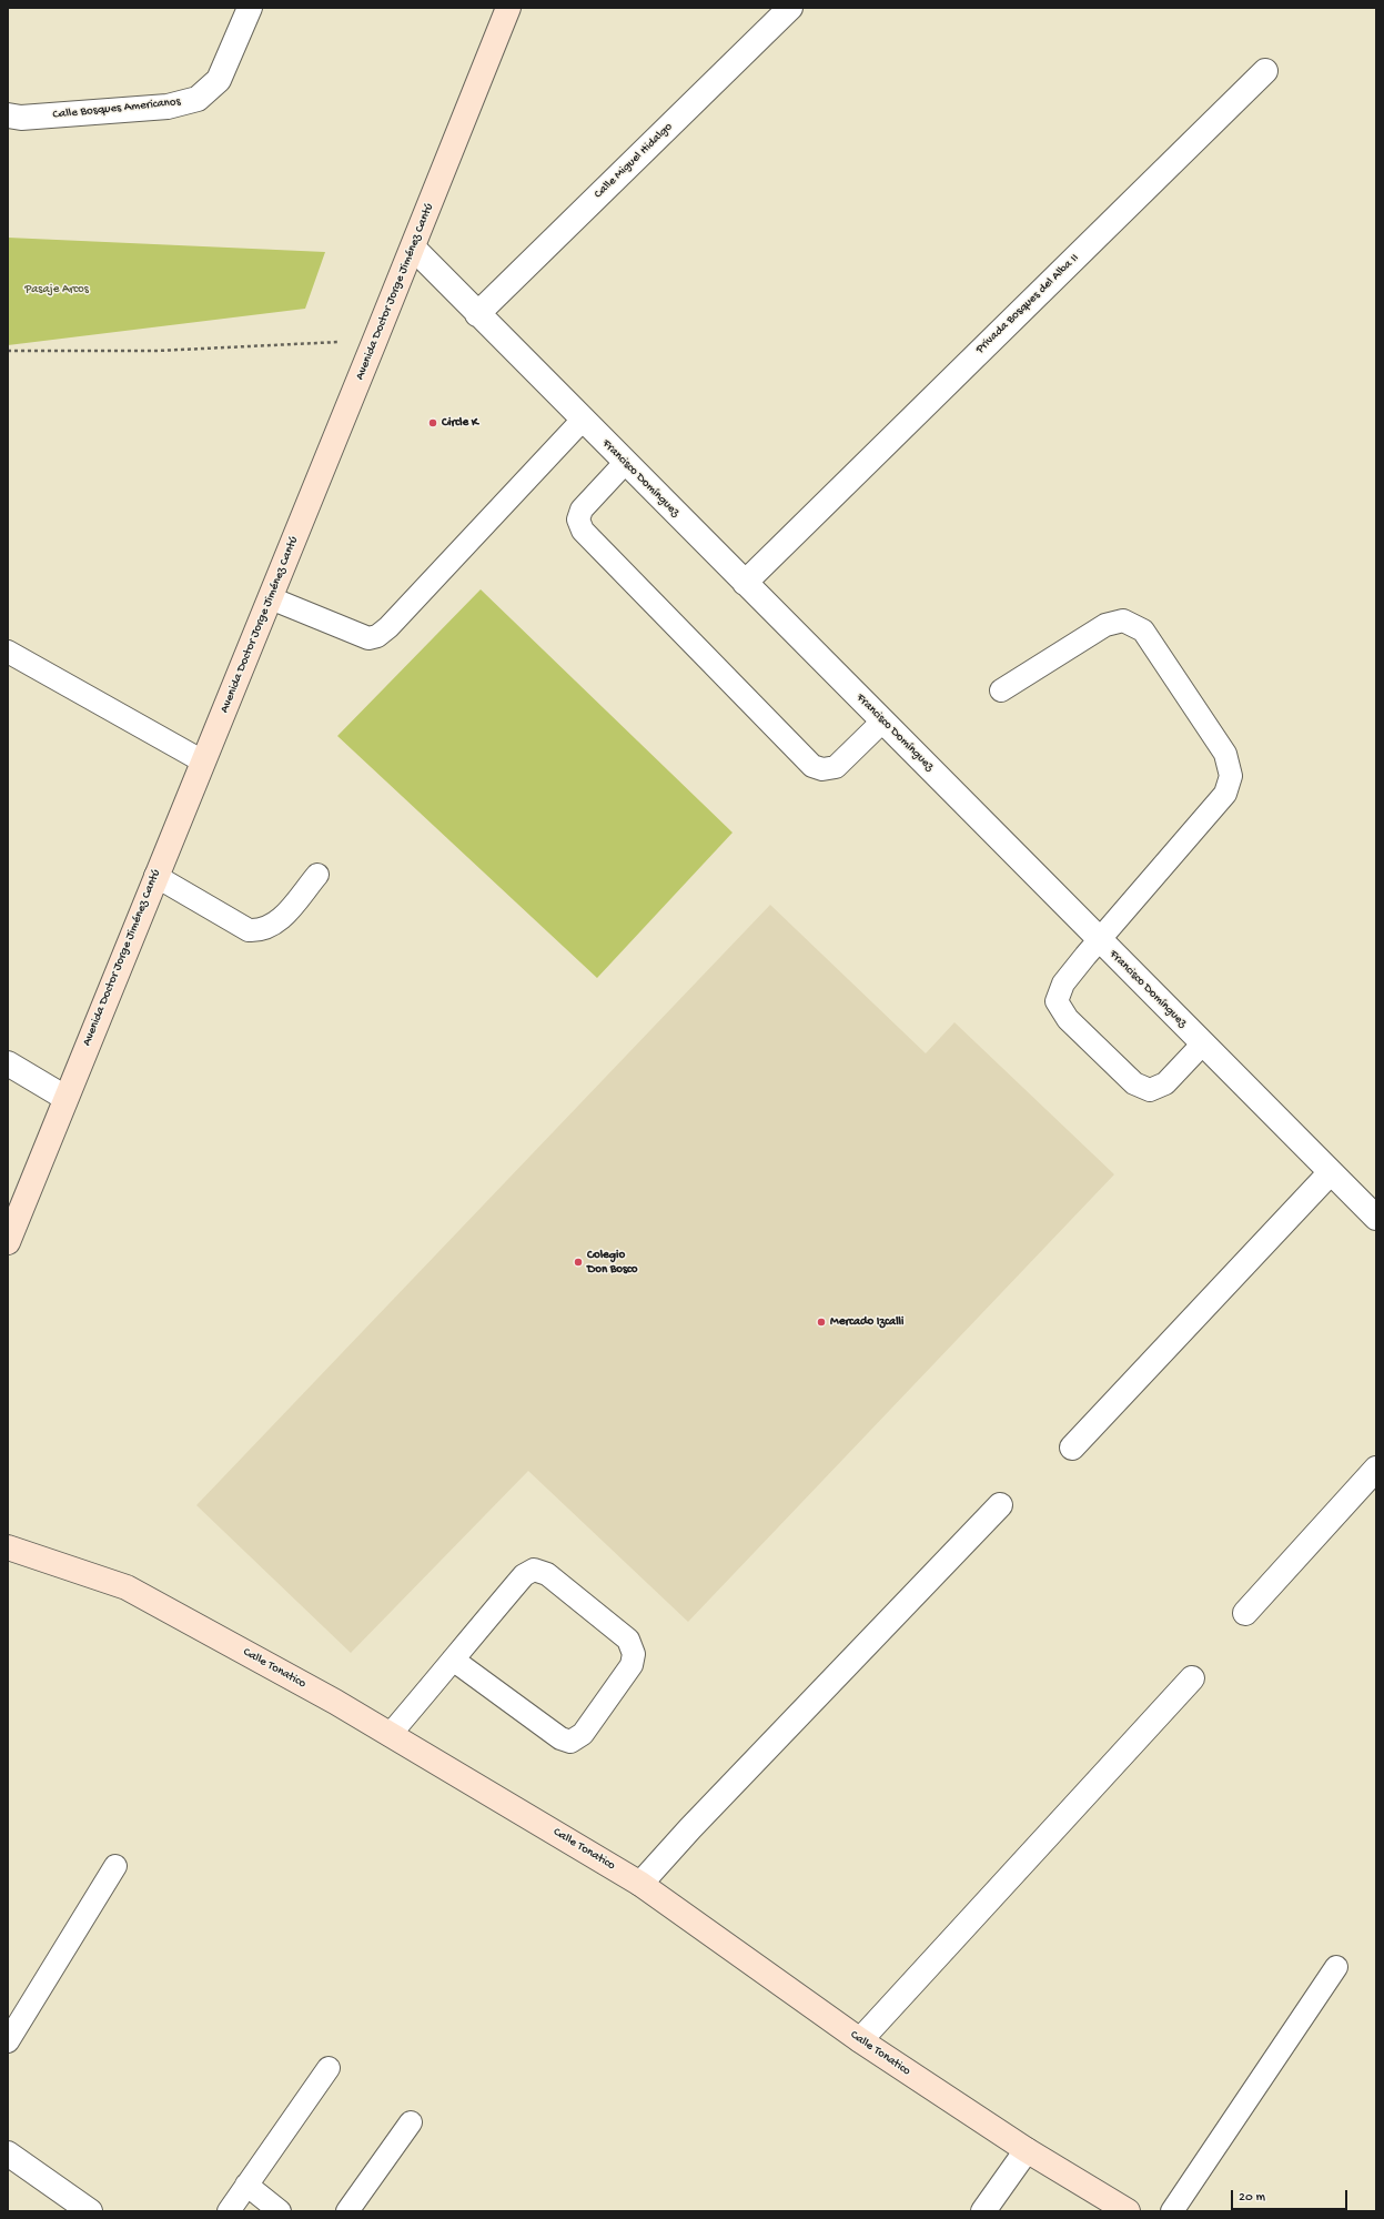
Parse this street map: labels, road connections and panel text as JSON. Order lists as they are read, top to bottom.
{
  "streets": {
    "main road": ["Avenida Doctor Jorge Jiménez Cantú", "Calle Tonatico"],
    "street": [
      "Calle Bosques Americanos",
      "Calle Miguel Hidalgo",
      "Privada Bosques del Alba II",
      "Francisco Domínguez"
    ]
  },
  "crossings": [
    ["Calle Miguel Hidalgo", "Francisco Domínguez"],
    ["Avenida Doctor Jorge Jiménez Cantú", "Francisco Domínguez"],
    ["Privada Bosques del Alba II", "Francisco Domínguez"]
  ],
  "parks": ["Pasaje Arcos"],
  "places": ["Circle K", "Colegio Don Bosco", "Mercado Izcalli"],
  "scale_bar": "20 m"
}
